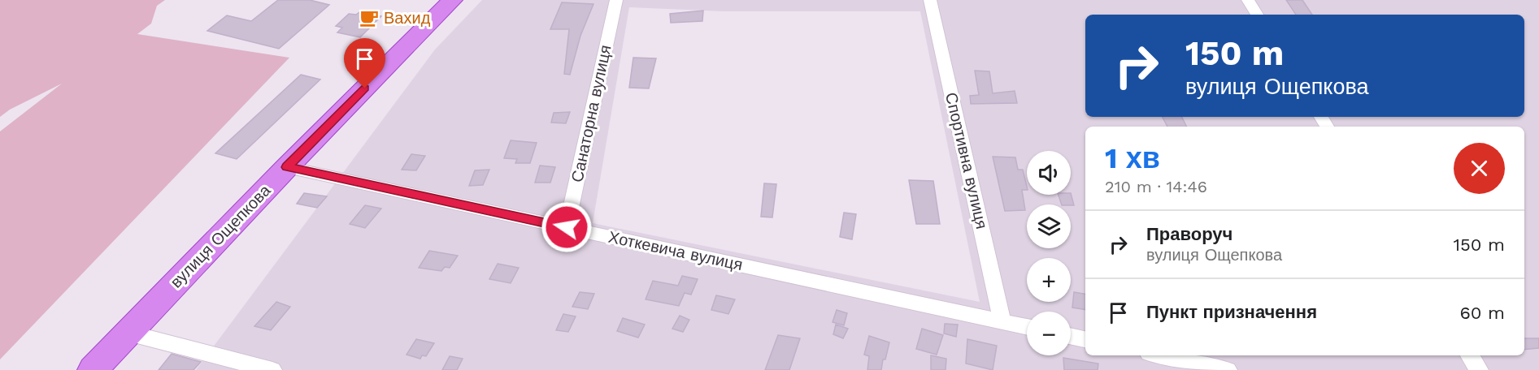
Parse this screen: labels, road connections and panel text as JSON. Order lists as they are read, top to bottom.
{
  "streets": {
    "highway": ["вулиця Ощепкова"],
    "street": ["Санаторна вулиця", "Спортивна вулиця", "Хоткевича вулиця"]
  },
  "crossings": [
    ["Санаторна вулиця", "Хоткевича вулиця"],
    ["Спортивна вулиця", "Хоткевича вулиця"],
    ["вулиця Ощепкова", "Хоткевича вулиця"]
  ],
  "places": {
    "cafe": ["Вахид"]
  },
  "page": {
    "turn": ["150 m", "вулиця Ощепкова"],
    "heading": ["1 хв", "210 m · 14:46"],
    "map_buttons": ["+", "−"],
    "list": [
      {
        "name": "Праворуч",
        "note": "вулиця Ощепкова",
        "value": "150 m"
      },
      {
        "name": "Пункт призначення",
        "value": "60 m"
      }
    ]
  }
}
